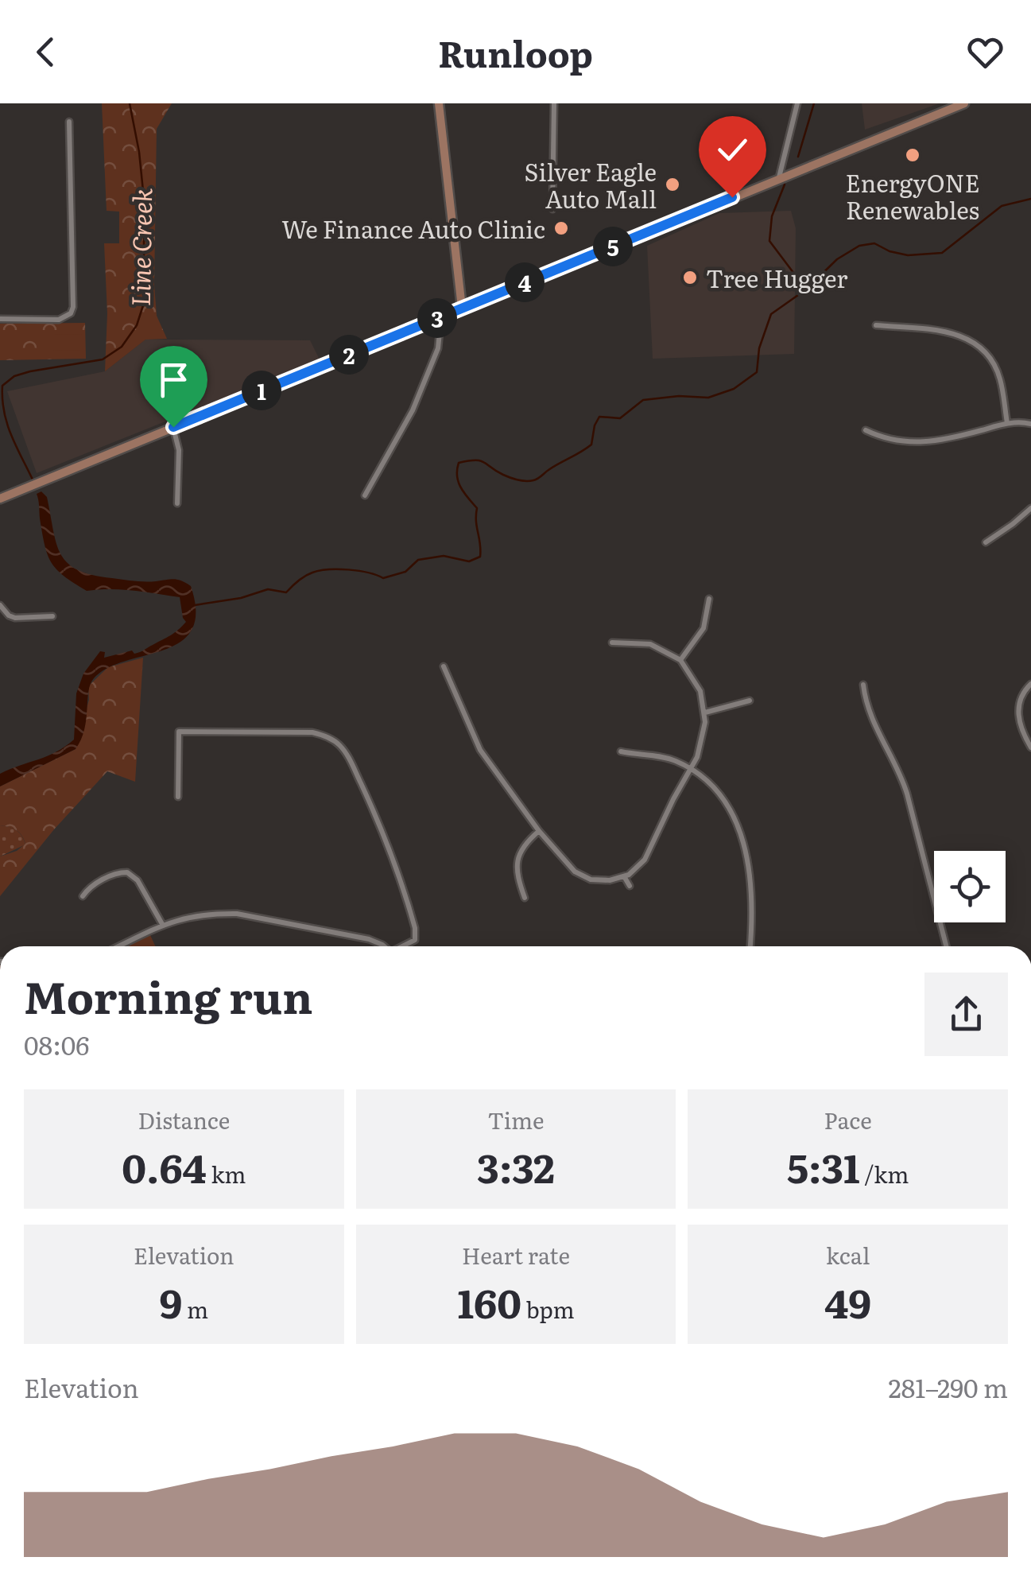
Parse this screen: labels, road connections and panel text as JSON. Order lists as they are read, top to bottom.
{
  "water": ["Line Creek"],
  "places": [
    "EnergyONE Renewables",
    "Silver Eagle Auto Mall",
    "We Finance Auto Clinic",
    "Tree Hugger"
  ],
  "page": {
    "header": "Runloop",
    "pins": [
      "5",
      "4",
      "3",
      "2",
      "1"
    ],
    "heading": ["Morning run", "08:06"],
    "stats": [
      ["Distance", "0.64 km"],
      ["Time", "3:32"],
      ["Pace", "5:31 /km"],
      ["Elevation", "9 m"],
      ["Heart rate", "160 bpm"],
      ["kcal", "49"]
    ],
    "chart": ["Elevation", "281–290 m"]
  }
}
